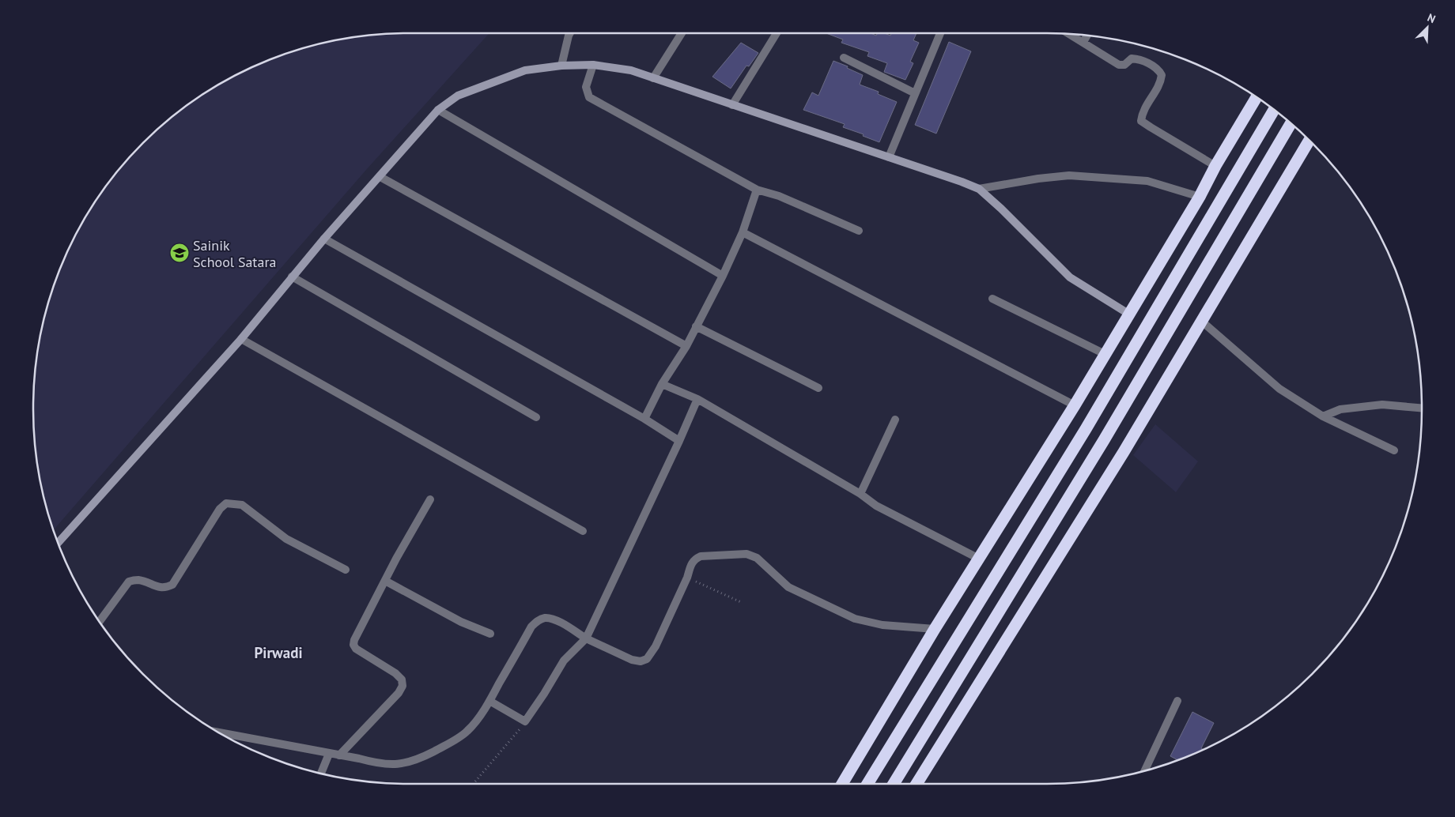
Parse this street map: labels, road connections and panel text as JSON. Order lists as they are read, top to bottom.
{
  "districts": ["Pirwadi"],
  "places": {
    "school or university": ["Sainik School Satara"]
  },
  "north": "top right"
}
